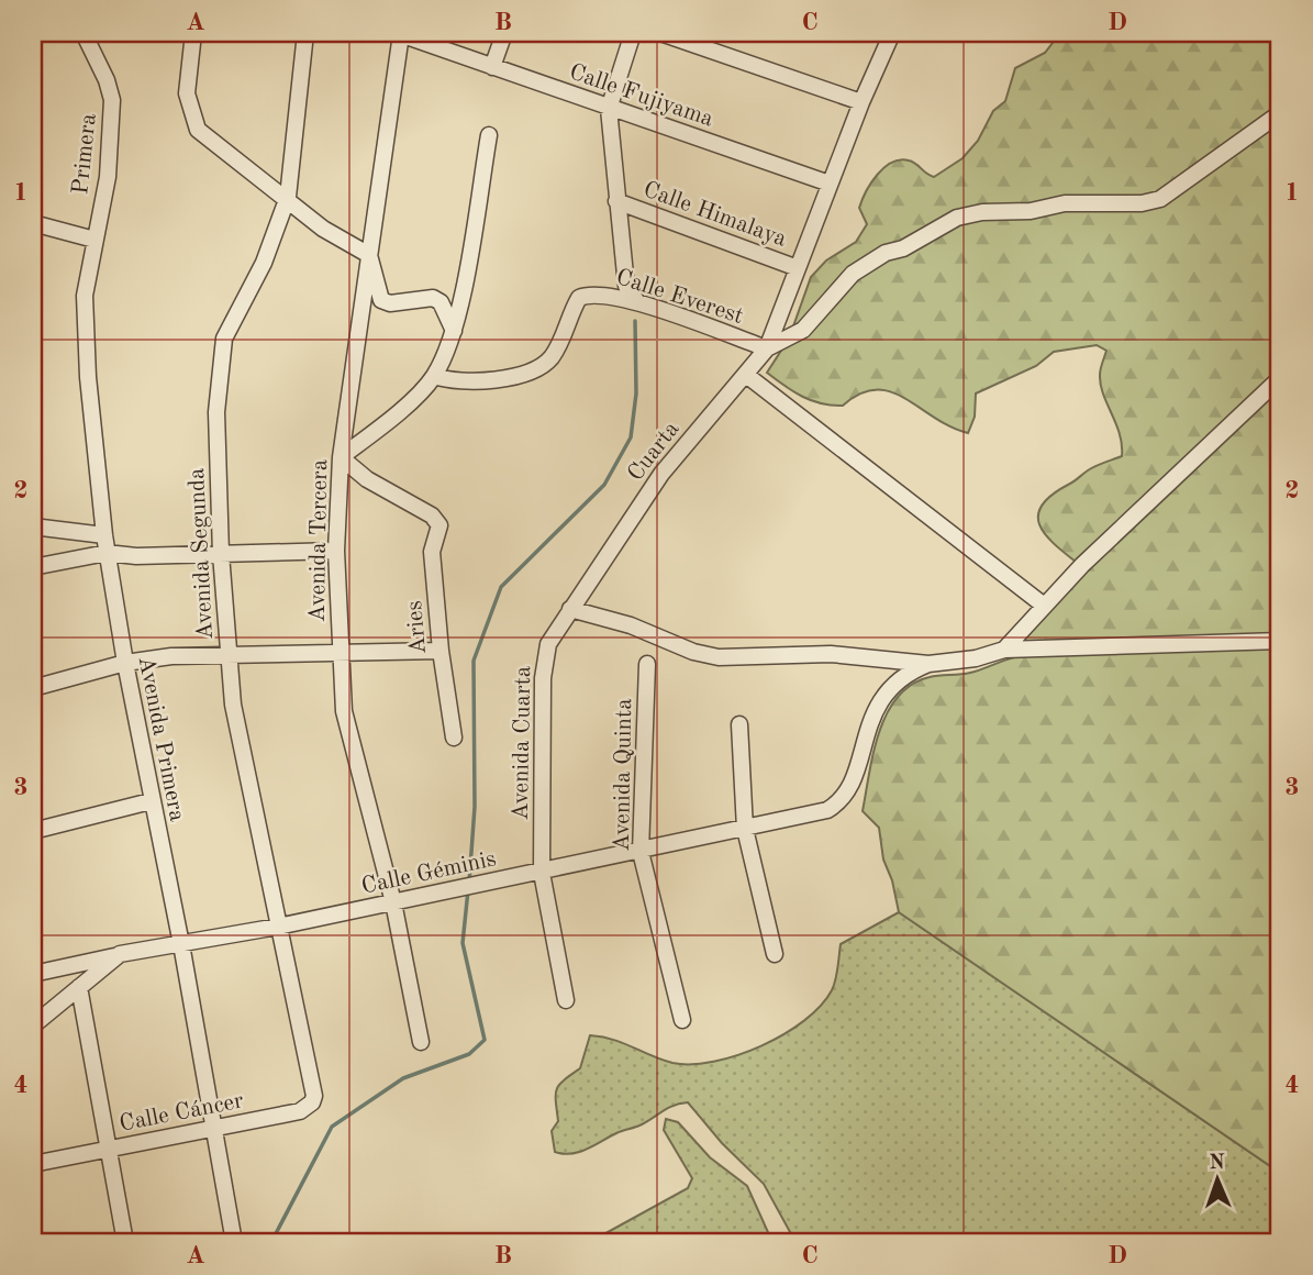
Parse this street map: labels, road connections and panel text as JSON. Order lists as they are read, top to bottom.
{
  "streets": {
    "street": [
      "Calle Fujiyama",
      "Primera",
      "Calle Himalaya",
      "Calle Everest",
      "Cuarta",
      "Avenida Tercera",
      "Avenida Segunda",
      "Aries",
      "Avenida Primera",
      "Avenida Cuarta",
      "Avenida Quinta",
      "Calle Géminis",
      "Calle Cáncer"
    ]
  },
  "crossings": [
    ["Calle Fujiyama", "Avenida Tercera"],
    ["Primera", "Avenida Primera"],
    ["Calle Everest", "Cuarta"],
    ["Cuarta", "Avenida Cuarta"],
    ["Avenida Tercera", "Aries"],
    ["Avenida Tercera", "Calle Géminis"],
    ["Avenida Segunda", "Calle Géminis"],
    ["Avenida Segunda", "Calle Cáncer"],
    ["Avenida Primera", "Calle Géminis"],
    ["Avenida Primera", "Calle Cáncer"],
    ["Avenida Cuarta", "Calle Géminis"],
    ["Avenida Quinta", "Calle Géminis"]
  ],
  "north": "top",
  "grid": {
    "columns": [
      "A",
      "B",
      "C",
      "D"
    ],
    "rows": [
      "1",
      "2",
      "3",
      "4"
    ]
  }
}
